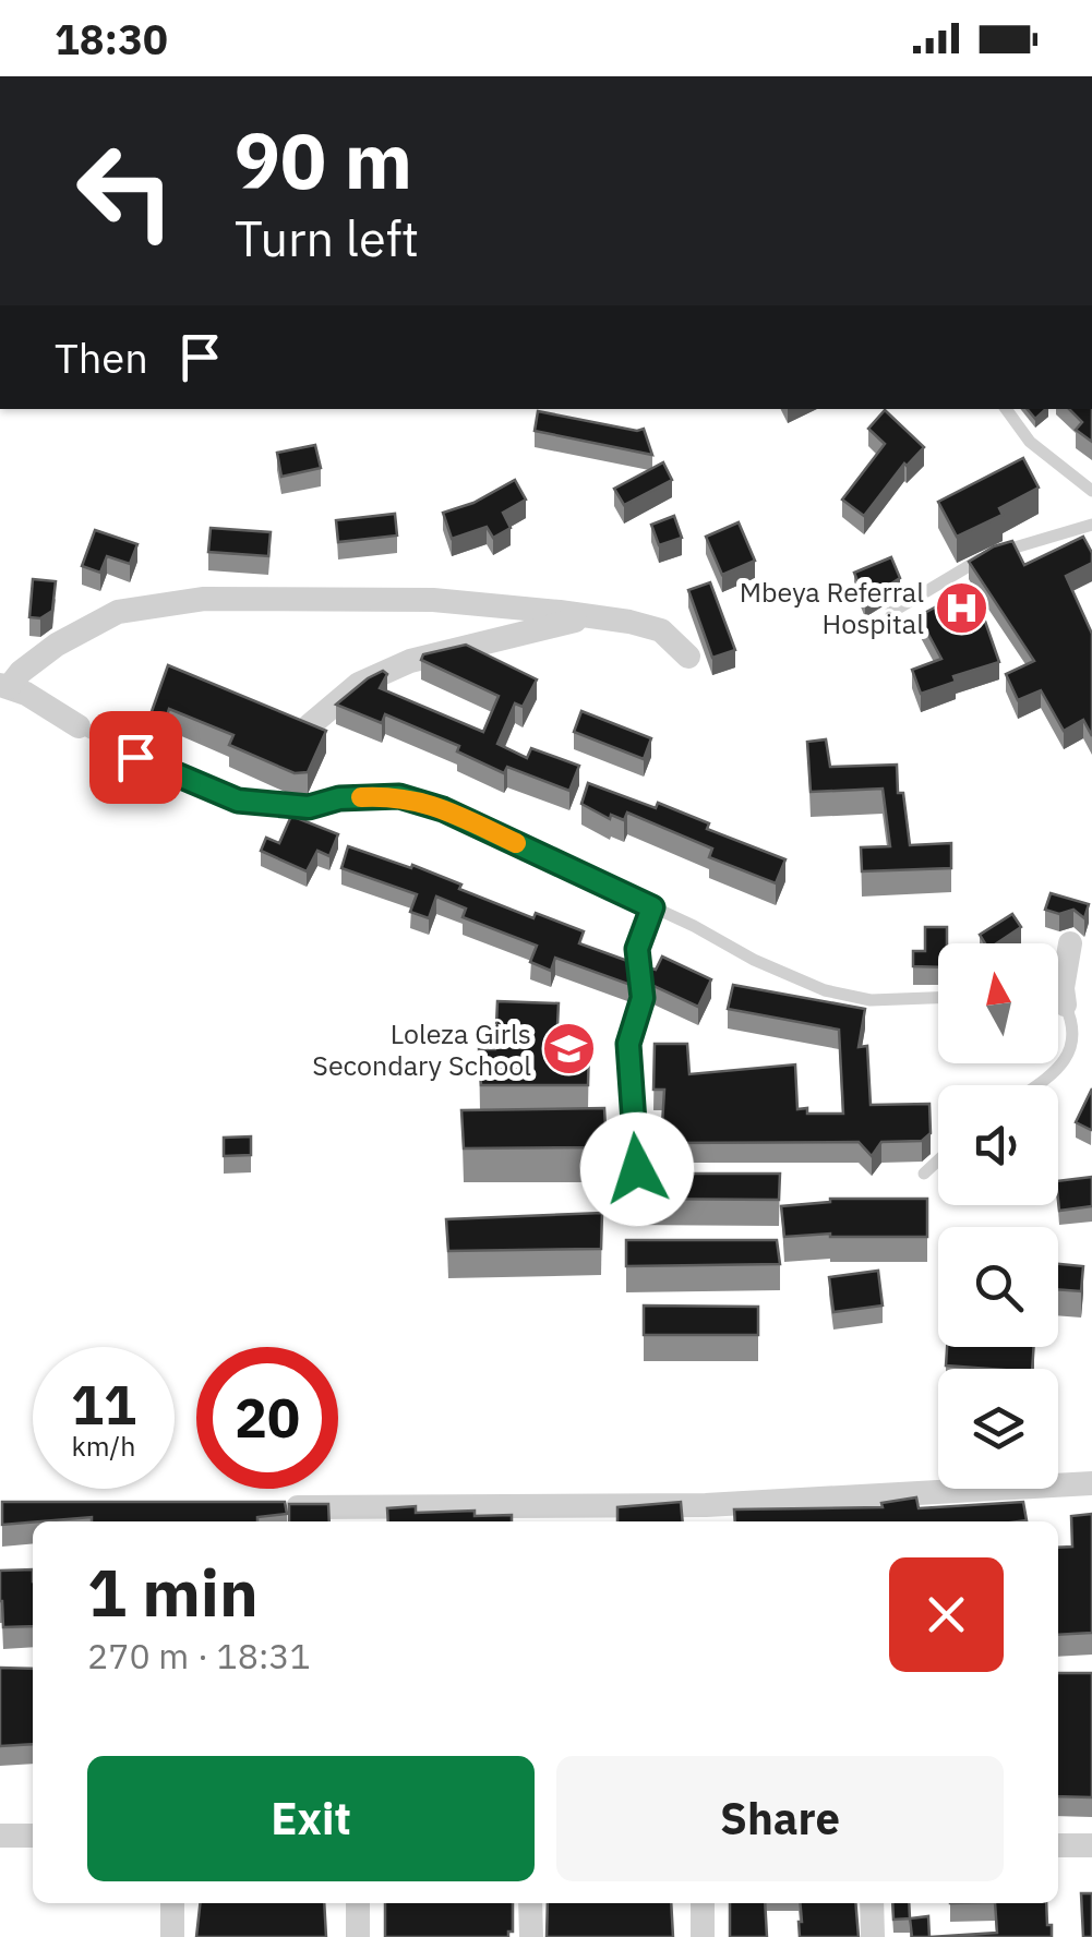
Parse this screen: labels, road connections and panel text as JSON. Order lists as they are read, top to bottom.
{
  "places": {
    "hospital": ["Mbeya Referral Hospital"],
    "school or university": ["Loleza Girls Secondary School"]
  },
  "north": "top",
  "page": {
    "status": "18:30",
    "turn": ["90 m", "Turn left"],
    "then": "Then",
    "speed": "11 km/h",
    "limit": "20",
    "heading": ["1 min", "270 m · 18:31"],
    "buttons": ["Exit", "Share"]
  }
}
